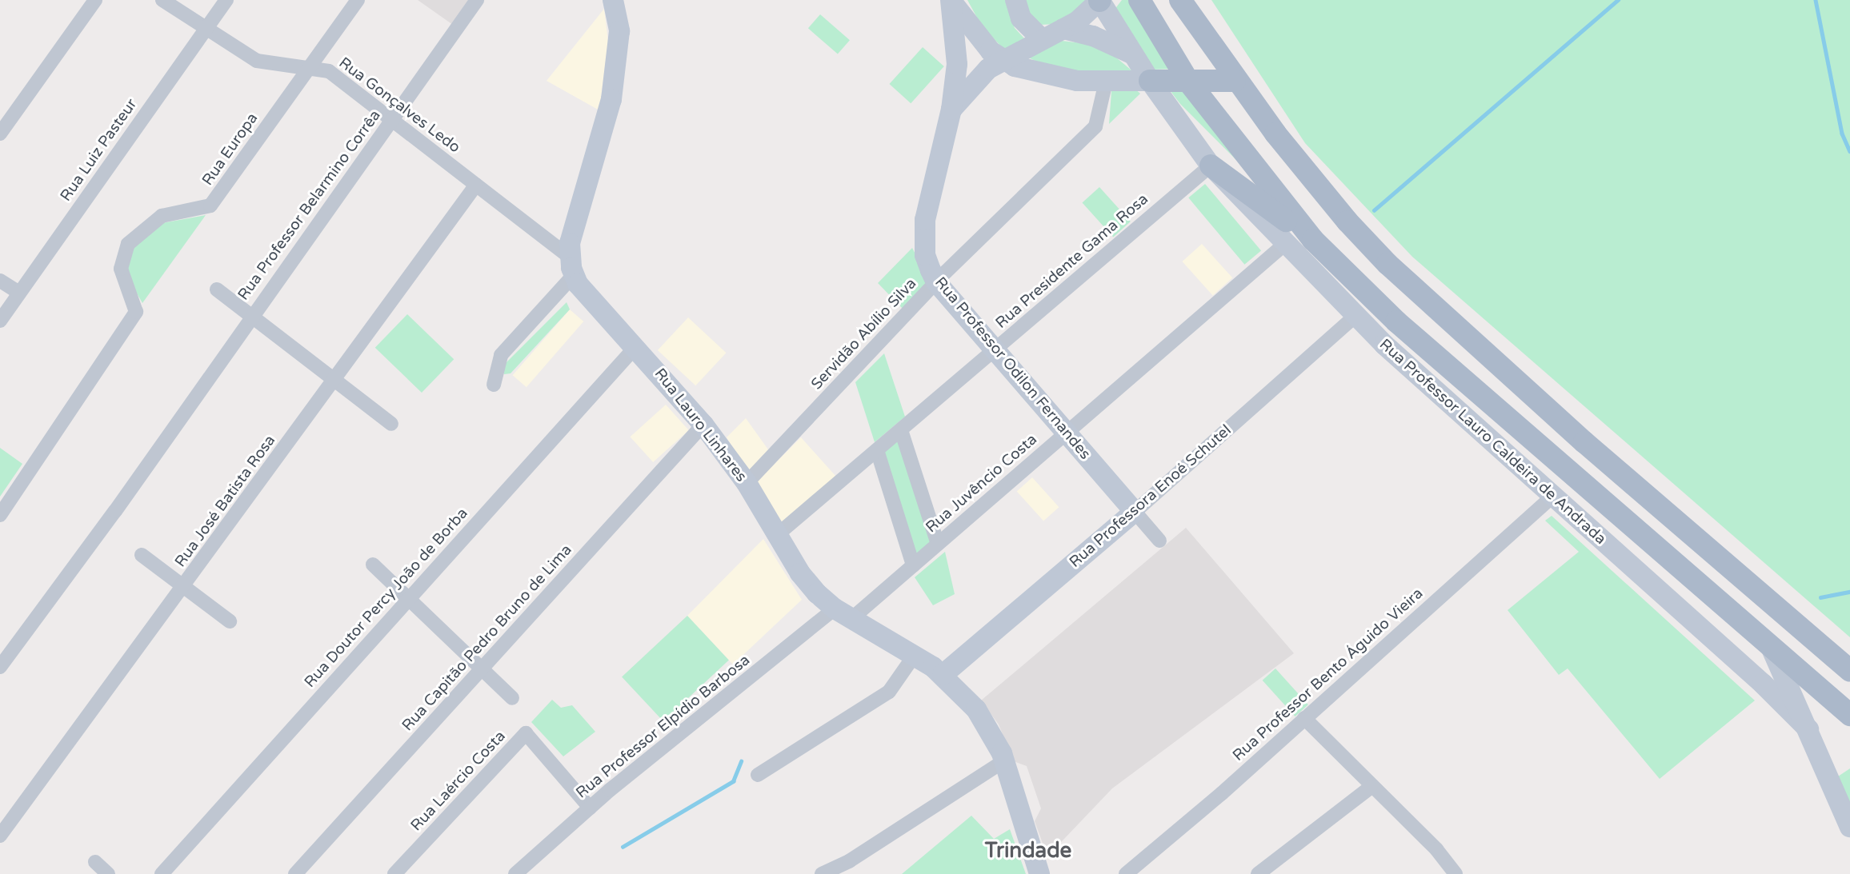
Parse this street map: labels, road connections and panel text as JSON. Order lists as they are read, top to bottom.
{
  "streets": {
    "main road": [
      "Rua Professor Odilon Fernandes",
      "Rua Lauro Linhares",
      "Rua Professor Lauro Caldeira de Andrada",
      "Rua Professora Enoé Schutel"
    ],
    "street": [
      "Rua Gonçalves Ledo",
      "Rua Europa",
      "Rua Luiz Pasteur",
      "Rua Professor Belarmino Corrêa",
      "Rua Presidente Gama Rosa",
      "Servidão Abílio Silva",
      "Rua Juvêncio Costa",
      "Rua José Batista Rosa",
      "Rua Doutor Percy João de Borba",
      "Rua Capitão Pedro Bruno de Lima",
      "Rua Professor Bento Águido Vieira",
      "Rua Professor Elpídio Barbosa",
      "Rua Laércio Costa"
    ]
  },
  "crossings": [
    ["Rua Gonçalves Ledo", "Rua Europa"],
    ["Rua Gonçalves Ledo", "Rua Luiz Pasteur"],
    ["Rua Gonçalves Ledo", "Rua Professor Belarmino Corrêa"],
    ["Rua Gonçalves Ledo", "Rua Lauro Linhares"],
    ["Rua Gonçalves Ledo", "Rua José Batista Rosa"],
    ["Rua Presidente Gama Rosa", "Rua Professor Odilon Fernandes"],
    ["Rua Presidente Gama Rosa", "Rua Lauro Linhares"],
    ["Rua Presidente Gama Rosa", "Rua Professor Lauro Caldeira de Andrada"],
    ["Servidão Abílio Silva", "Rua Professor Odilon Fernandes"],
    ["Servidão Abílio Silva", "Rua Lauro Linhares"],
    ["Rua Professor Odilon Fernandes", "Rua Professor Lauro Caldeira de Andrada"],
    ["Rua Professor Odilon Fernandes", "Rua Juvêncio Costa"],
    ["Rua Professor Odilon Fernandes", "Rua Professora Enoé Schutel"],
    ["Rua Lauro Linhares", "Rua Juvêncio Costa"],
    ["Rua Lauro Linhares", "Rua Professora Enoé Schutel"],
    ["Rua Lauro Linhares", "Rua Doutor Percy João de Borba"],
    ["Rua Lauro Linhares", "Rua Capitão Pedro Bruno de Lima"],
    ["Rua Lauro Linhares", "Rua Professor Elpídio Barbosa"],
    ["Rua Professor Lauro Caldeira de Andrada", "Rua Juvêncio Costa"],
    ["Rua Professor Lauro Caldeira de Andrada", "Rua Professora Enoé Schutel"],
    ["Rua Professor Lauro Caldeira de Andrada", "Rua Professor Bento Águido Vieira"],
    ["Rua Juvêncio Costa", "Rua Professor Elpídio Barbosa"],
    ["Rua Professor Elpídio Barbosa", "Rua Laércio Costa"]
  ],
  "districts": ["Trindade"]
}
